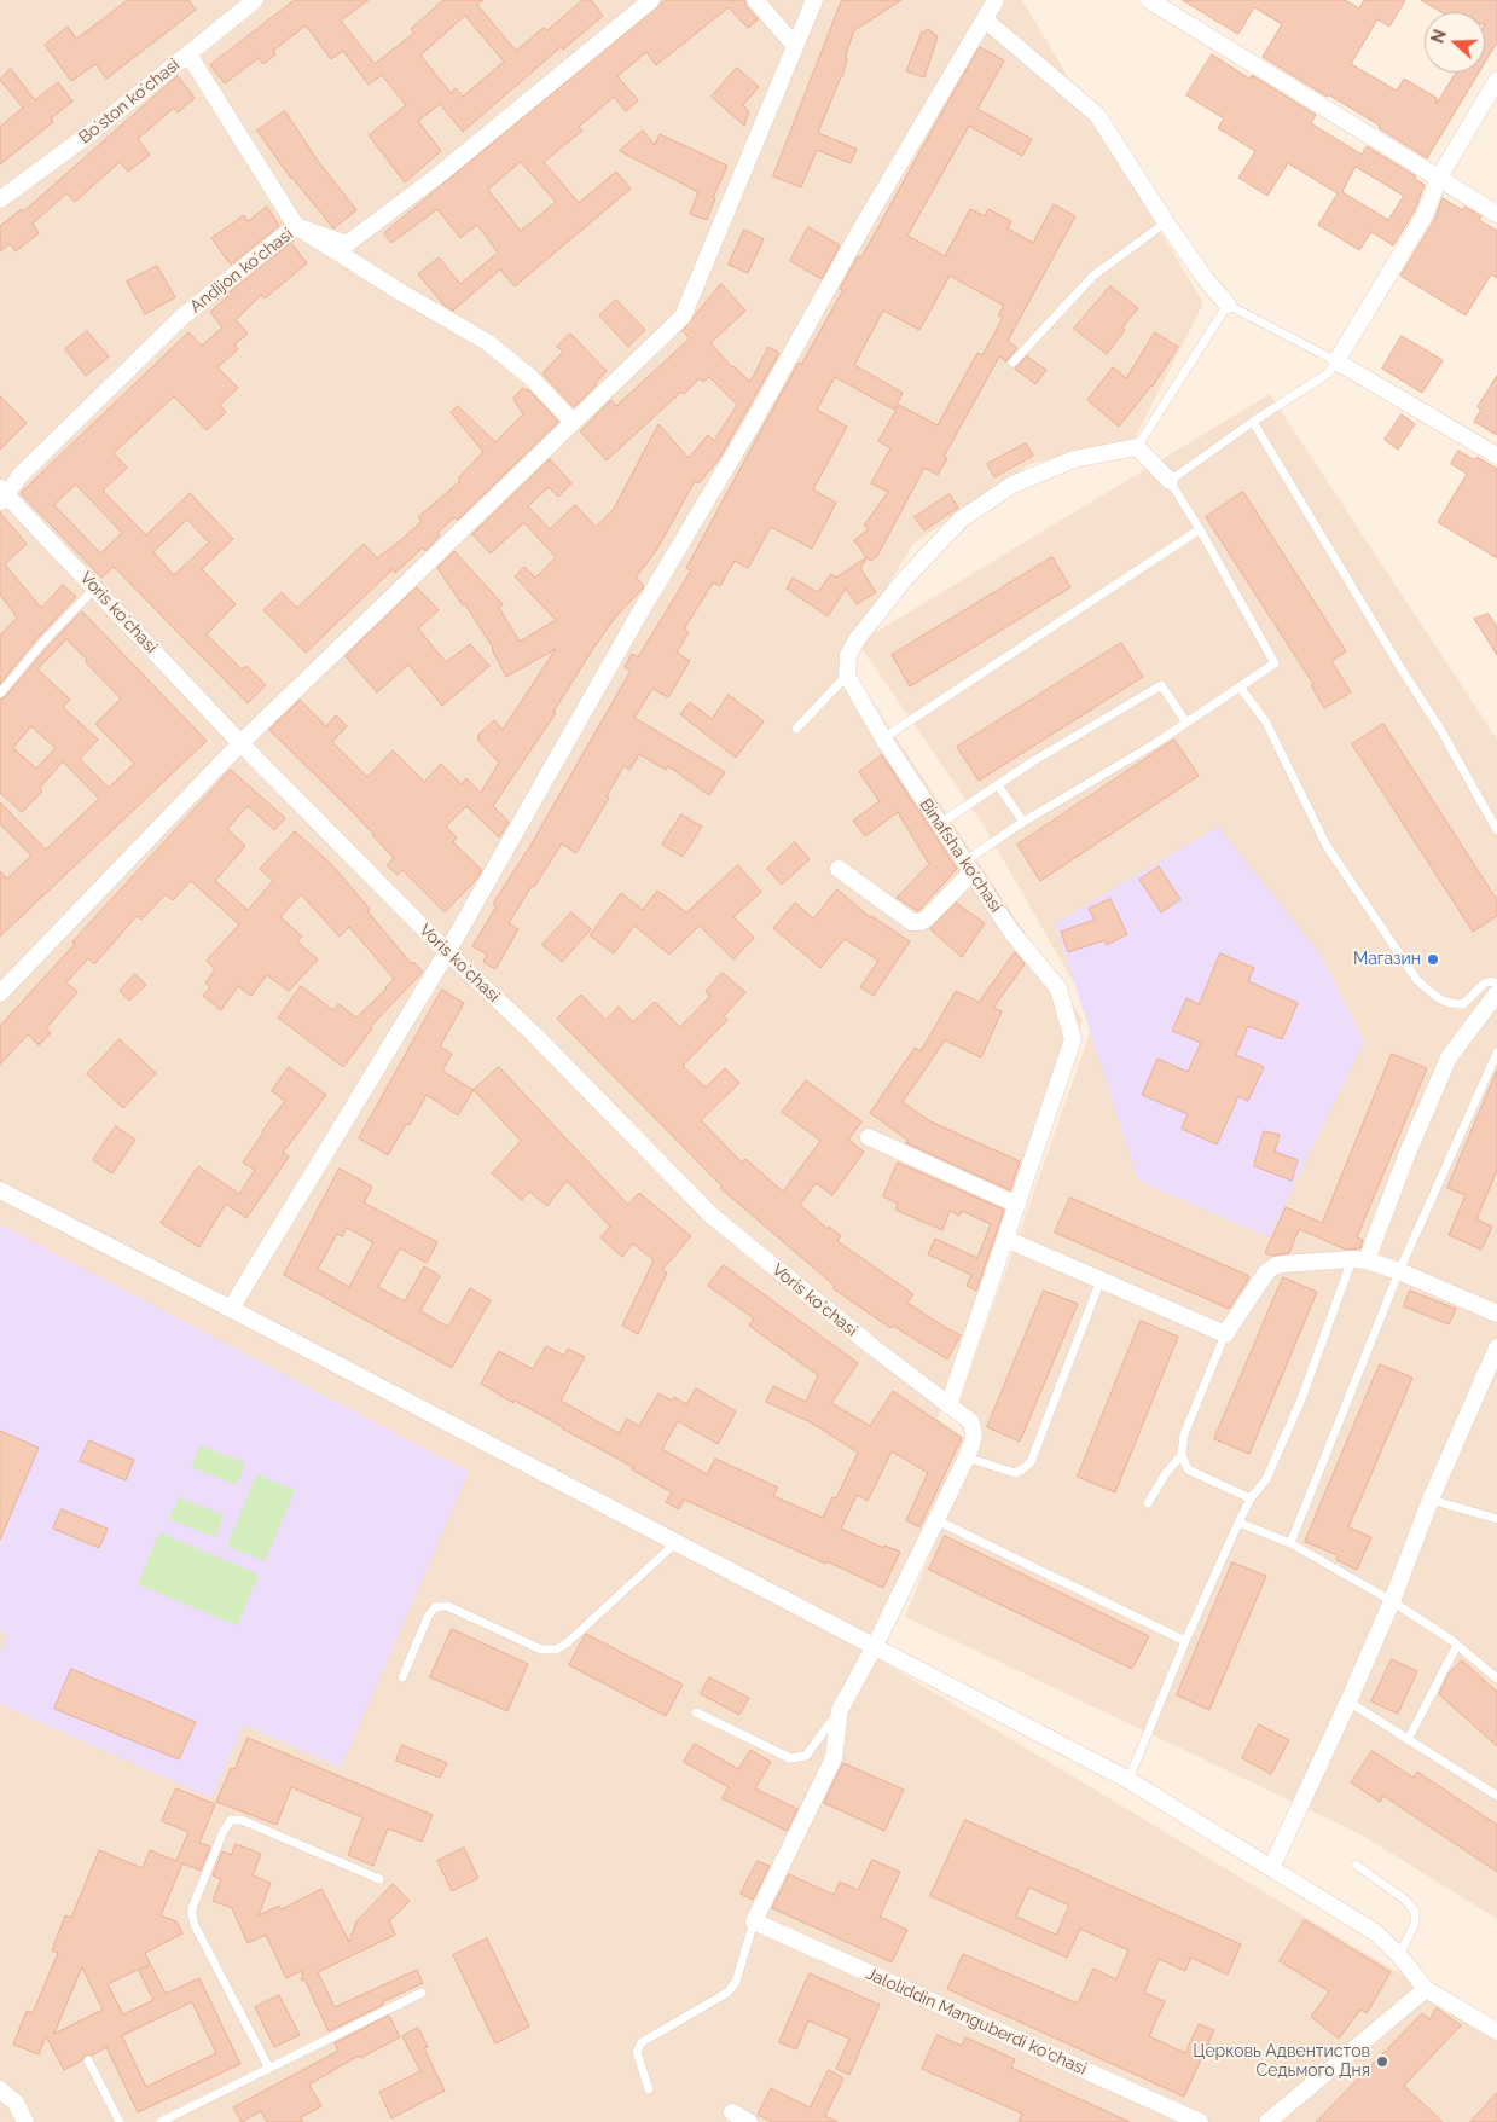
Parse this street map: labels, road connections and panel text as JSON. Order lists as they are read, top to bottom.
{
  "streets": {
    "street": [
      "Boʻston koʻchasi",
      "Andijon koʻchasi",
      "Voris koʻchasi",
      "Binafsha koʻchasi",
      "Jaloliddin Manguberdi ko'chasi"
    ]
  },
  "crossings": [
    ["Andijon koʻchasi", "Voris koʻchasi"],
    ["Voris koʻchasi", "Binafsha koʻchasi"]
  ],
  "places": ["Магазин", "Церковь Адвентистов Седьмого Дня"],
  "north": "left"
}
